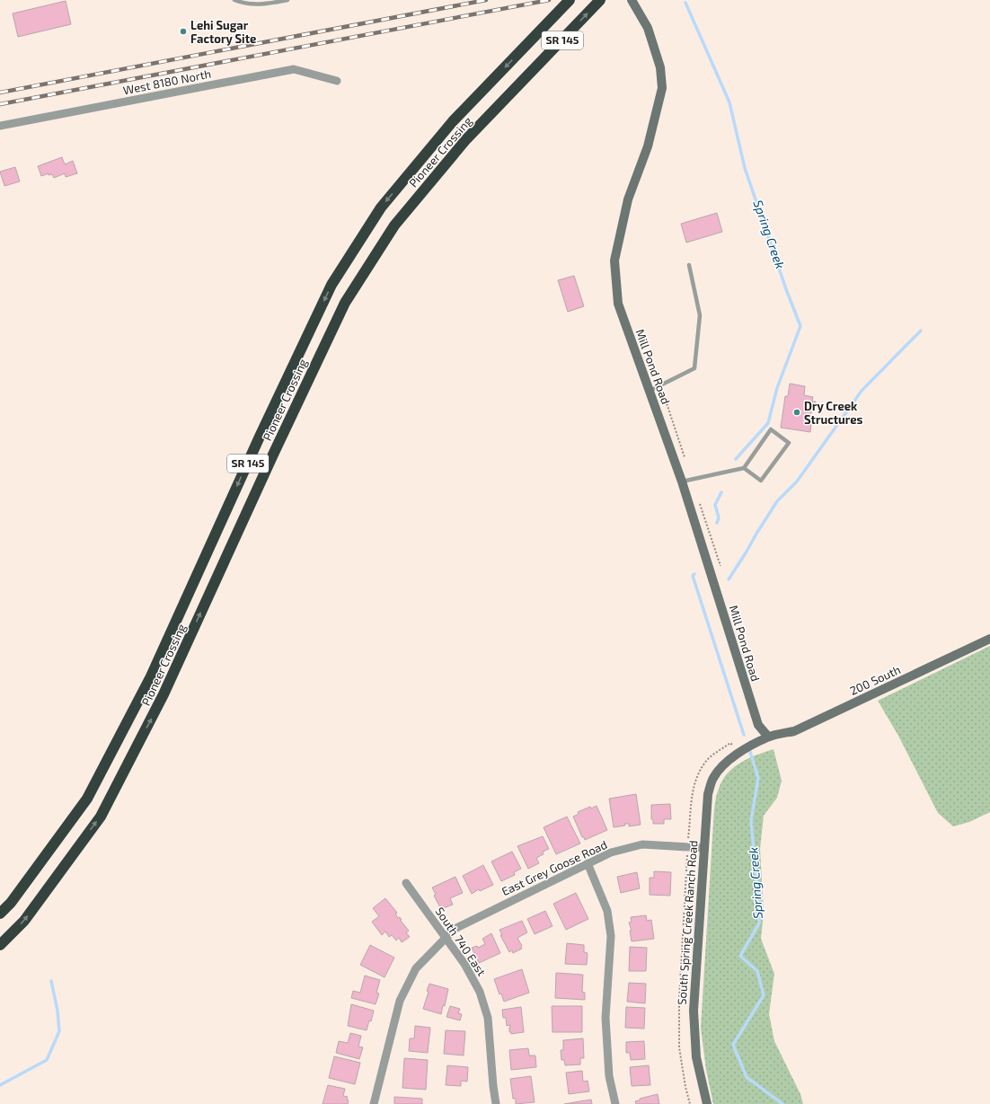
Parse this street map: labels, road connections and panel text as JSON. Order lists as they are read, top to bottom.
{
  "streets": {
    "highway": ["SR 145", "Pioneer Crossing"],
    "street": [
      "West 8180 North",
      "Mill Pond Road",
      "200 South",
      "East Grey Goose Road",
      "South Spring Creek Ranch Road",
      "South 740 East"
    ]
  },
  "crossings": [
    ["Mill Pond Road", "200 South"],
    ["200 South", "South Spring Creek Ranch Road"],
    ["East Grey Goose Road", "South Spring Creek Ranch Road"],
    ["East Grey Goose Road", "South 740 East"]
  ],
  "water": ["Spring Creek"],
  "places": ["Lehi Sugar Factory Site", "Dry Creek Structures"]
}
